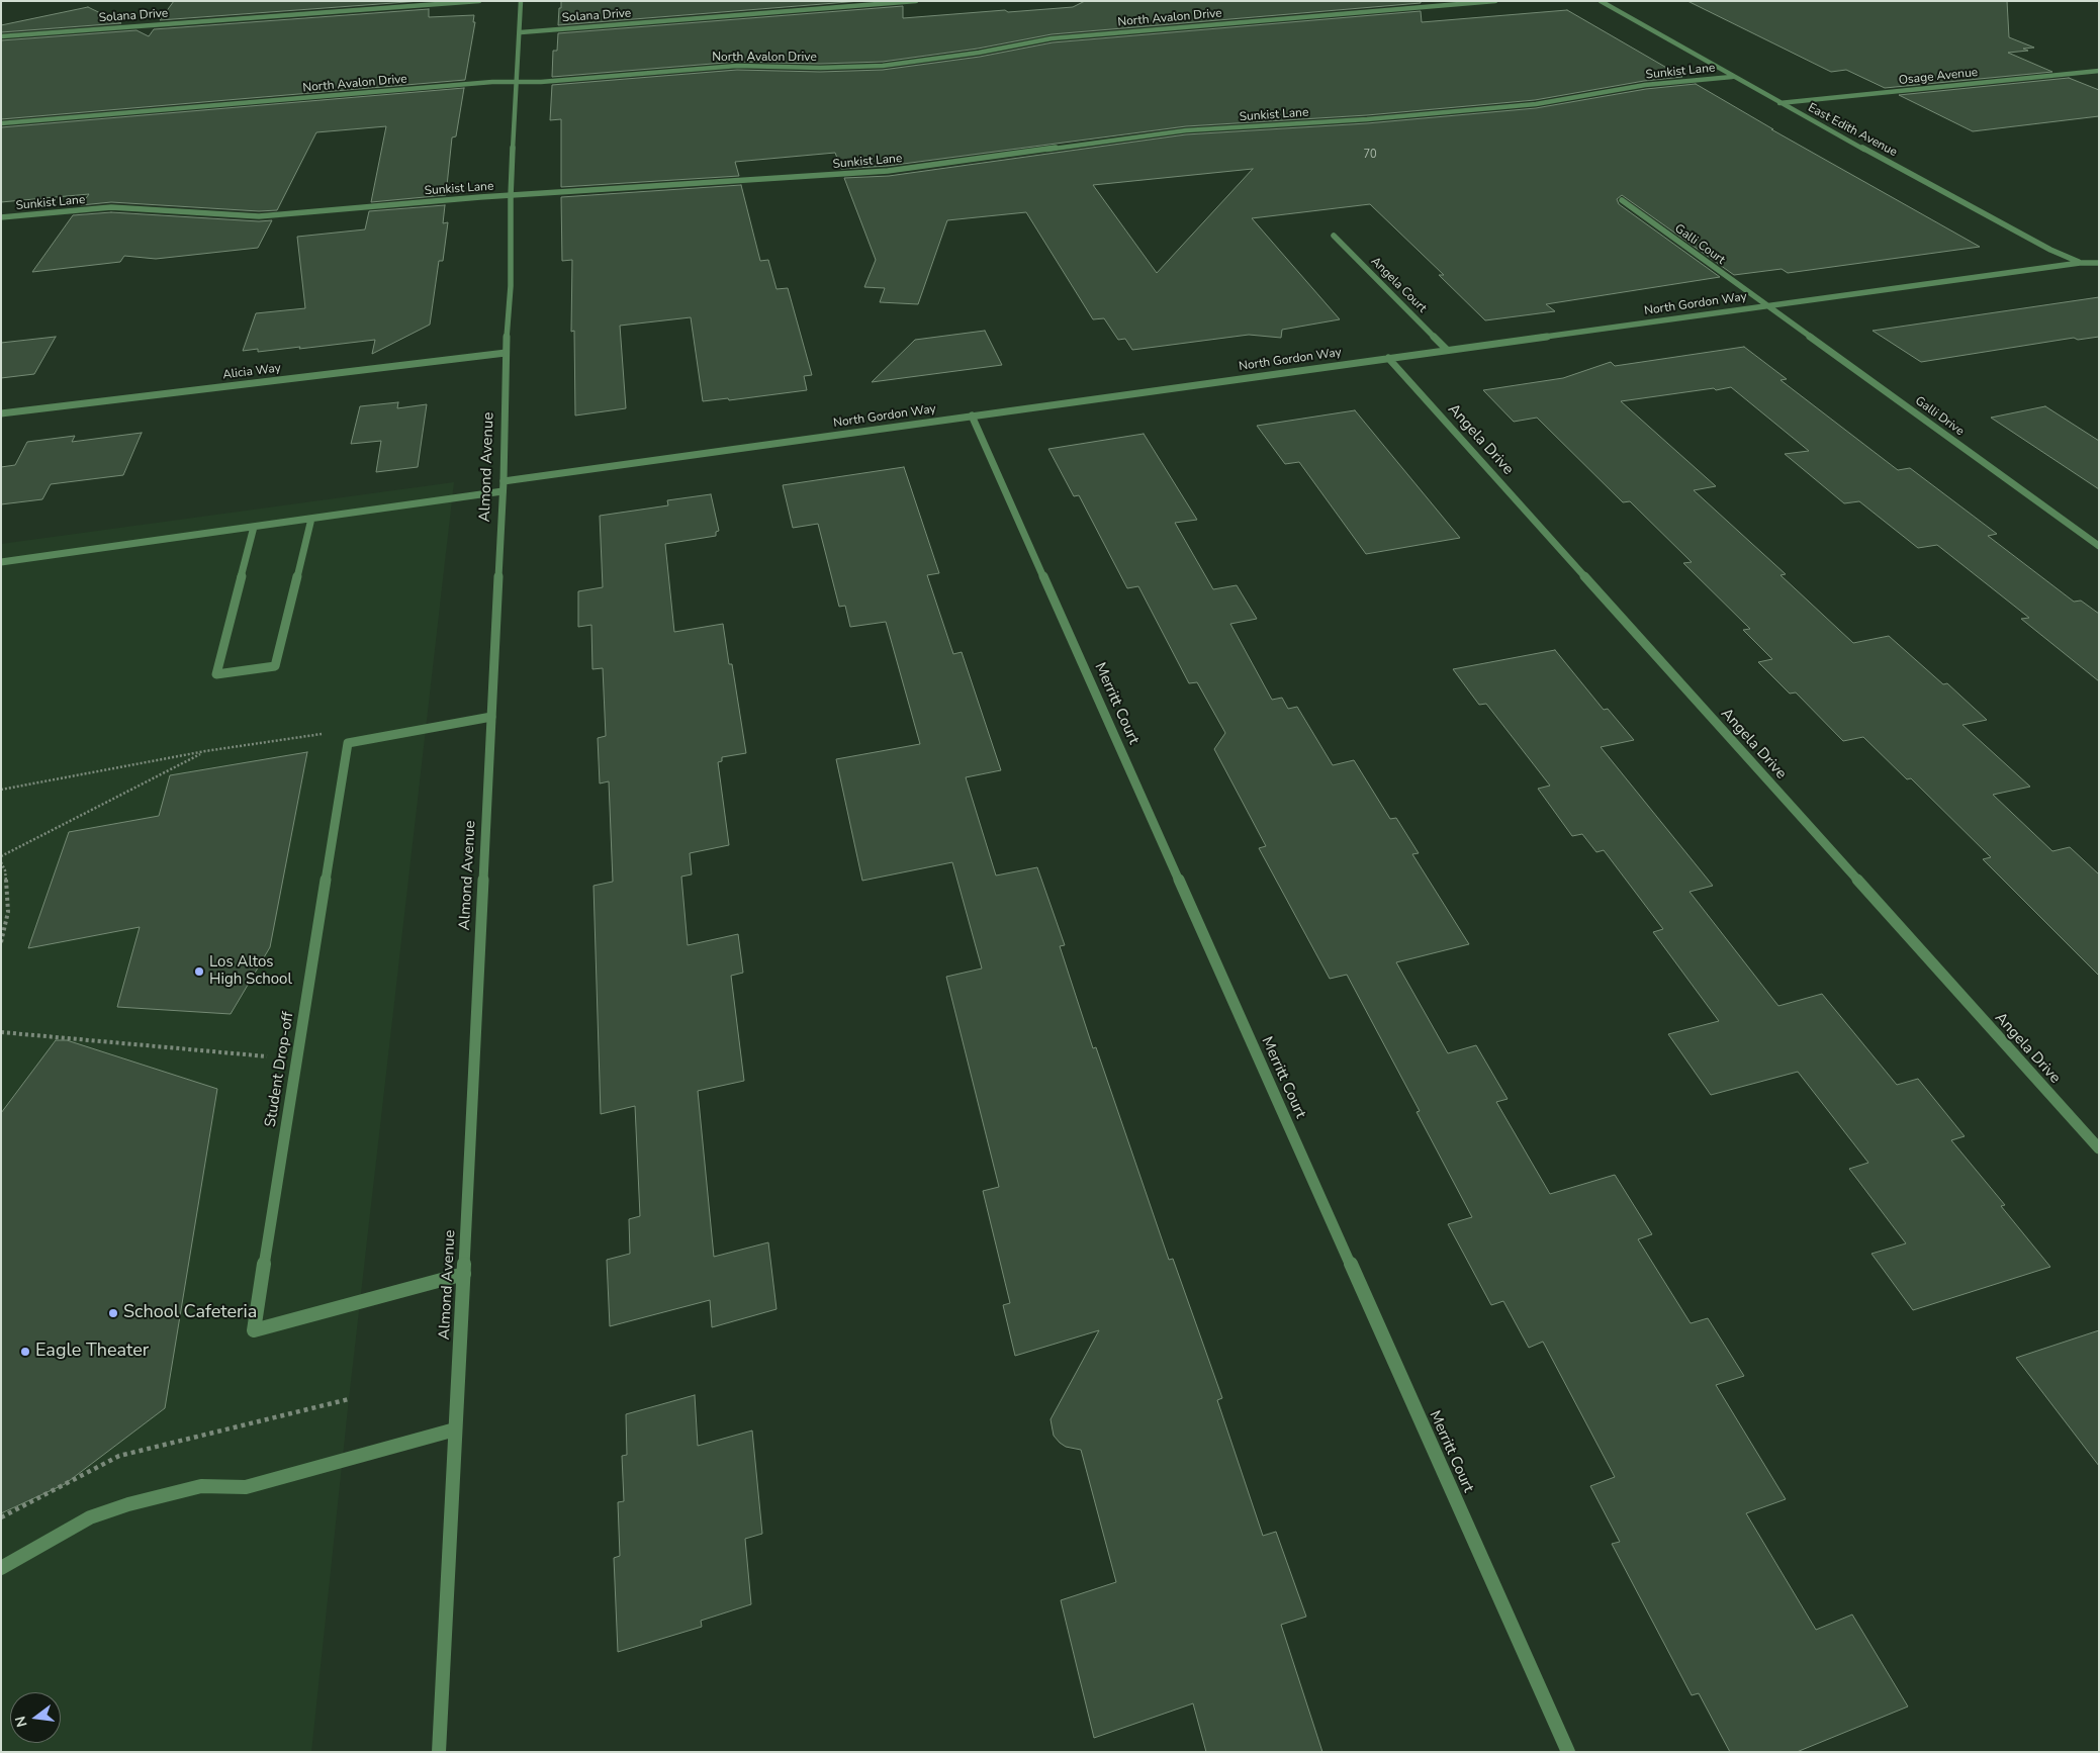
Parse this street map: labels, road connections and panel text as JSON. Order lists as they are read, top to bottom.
{
  "streets": {
    "street": [
      "Solana Drive",
      "North Avalon Drive",
      "Sunkist Lane",
      "Osage Avenue",
      "East Edith Avenue",
      "Galli Court",
      "Angela Court",
      "North Gordon Way",
      "Alicia Way",
      "Galli Drive",
      "Angela Drive",
      "Almond Avenue",
      "Merritt Court",
      "Student Drop-off"
    ]
  },
  "crossings": [
    ["Solana Drive", "Almond Avenue"],
    ["North Avalon Drive", "Almond Avenue"],
    ["Sunkist Lane", "East Edith Avenue"],
    ["Sunkist Lane", "Almond Avenue"],
    ["Osage Avenue", "East Edith Avenue"],
    ["East Edith Avenue", "North Gordon Way"],
    ["Galli Court", "North Gordon Way"],
    ["Galli Court", "Galli Drive"],
    ["Angela Court", "North Gordon Way"],
    ["North Gordon Way", "Galli Drive"],
    ["North Gordon Way", "Angela Drive"],
    ["North Gordon Way", "Almond Avenue"],
    ["North Gordon Way", "Merritt Court"],
    ["Alicia Way", "Almond Avenue"],
    ["Almond Avenue", "Student Drop-off"]
  ],
  "places": ["Los Altos High School", "School Cafeteria", "Eagle Theater"],
  "house_numbers": ["70"],
  "north": "left"
}
